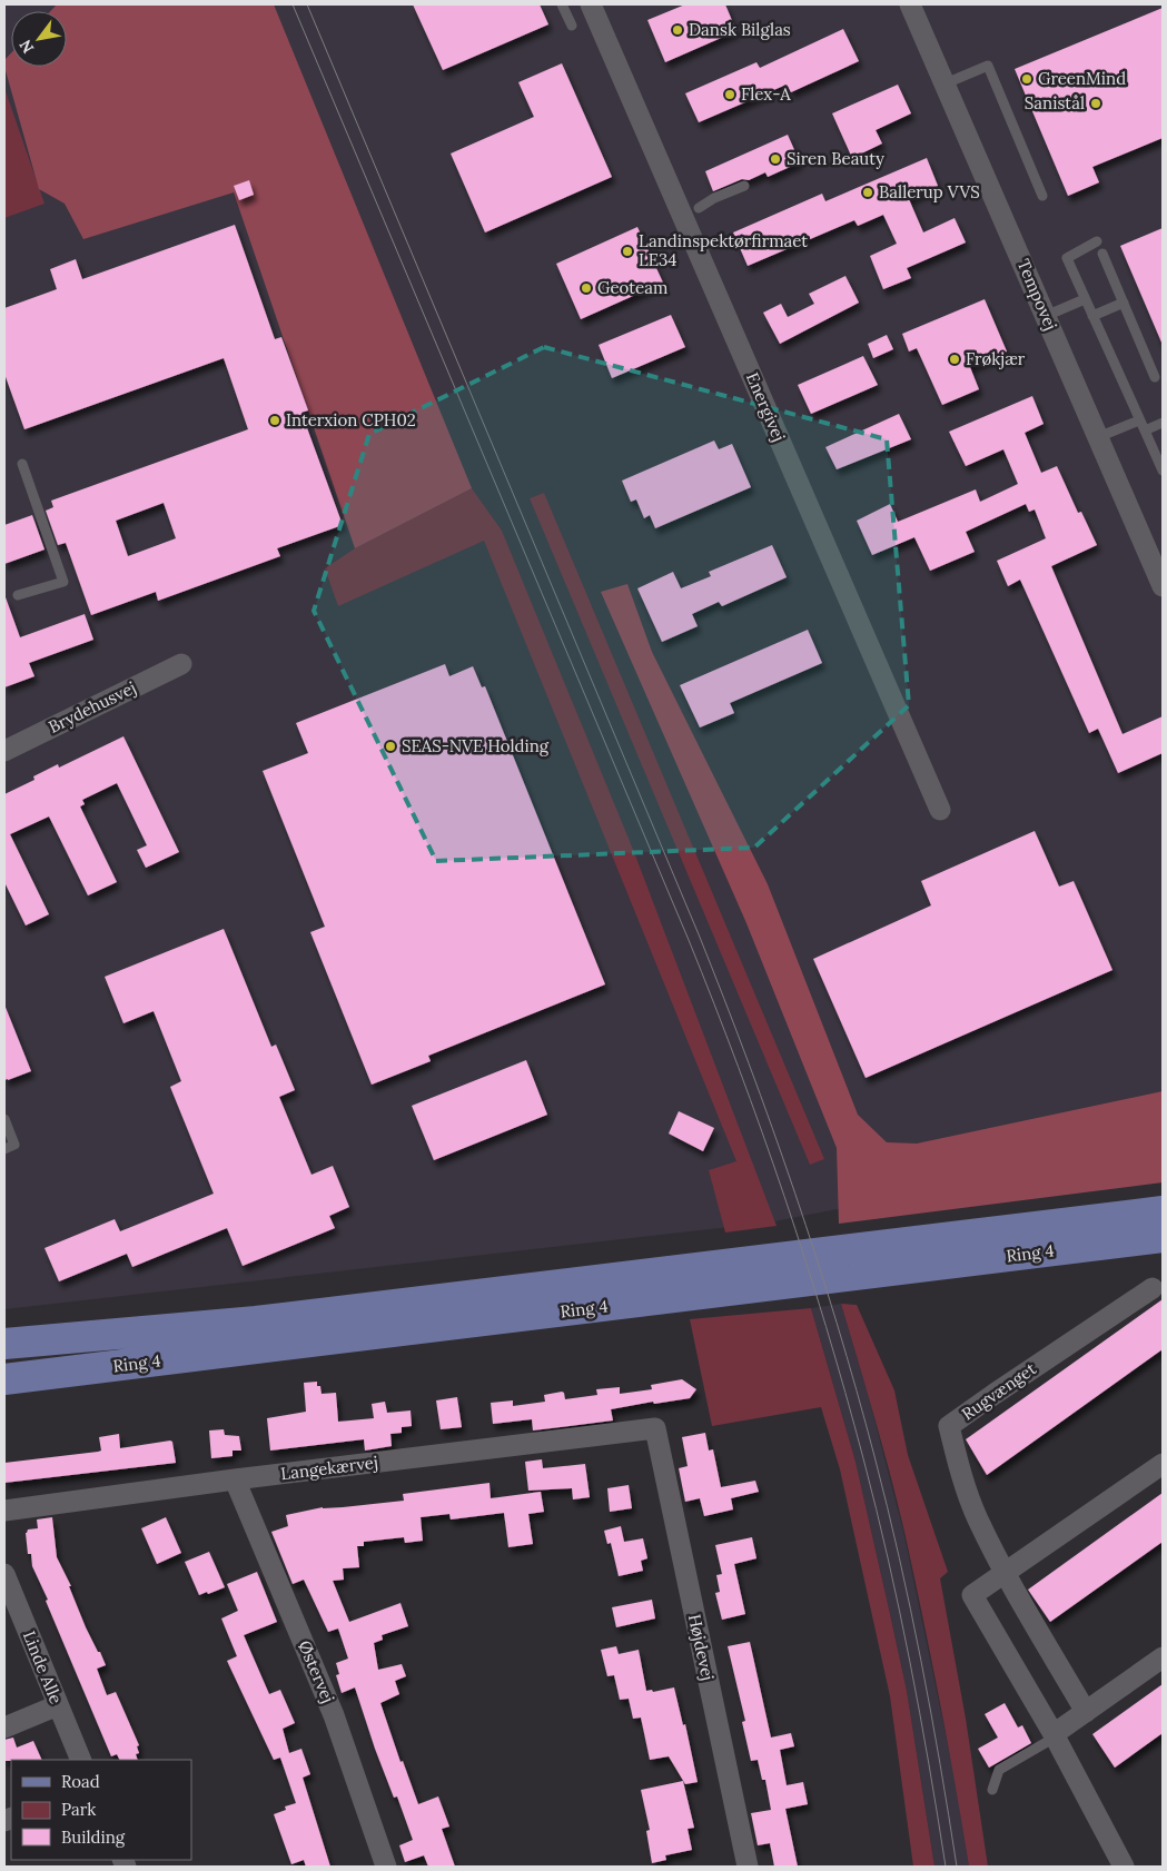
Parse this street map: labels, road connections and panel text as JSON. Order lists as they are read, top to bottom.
{
  "streets": {
    "main road": ["Ring 4"],
    "street": [
      "Tempovej",
      "Energivej",
      "Brydehusvej",
      "Rugvænget",
      "Langekærvej",
      "Højdevej",
      "Linde Alle",
      "Østervej"
    ]
  },
  "crossings": [
    ["Langekærvej", "Højdevej"],
    ["Langekærvej", "Østervej"]
  ],
  "places": [
    "Dansk Bilglas",
    "GreenMind",
    "Flex-A",
    "Sanistål",
    "Siren Beauty",
    "Ballerup VVS",
    "Landinspektørfirmaet LE34",
    "Geoteam",
    "Frøkjær",
    "Interxion CPH02",
    "SEAS-NVE Holding"
  ],
  "legend": ["Road", "Park", "Building"],
  "north": "bottom left"
}
